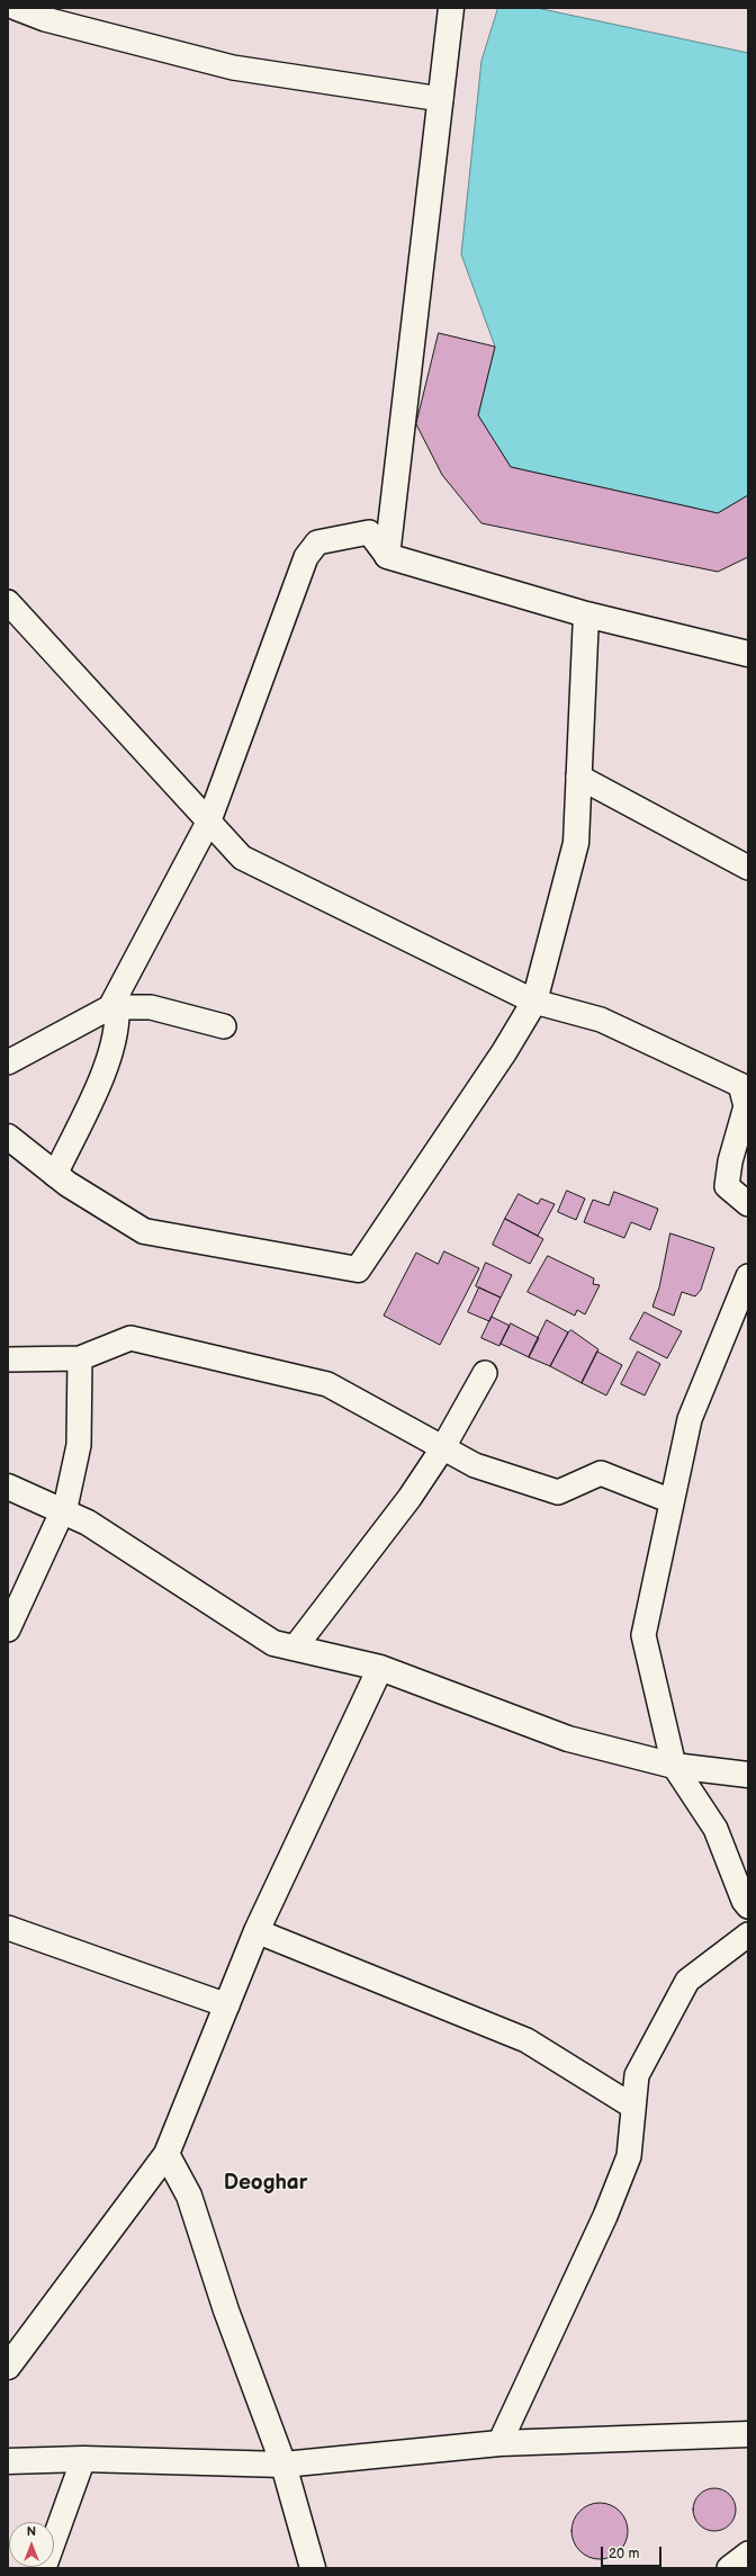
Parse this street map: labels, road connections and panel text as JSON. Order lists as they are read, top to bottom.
{
  "districts": ["Deoghar"],
  "scale_bar": "20 m",
  "north": "top"
}
